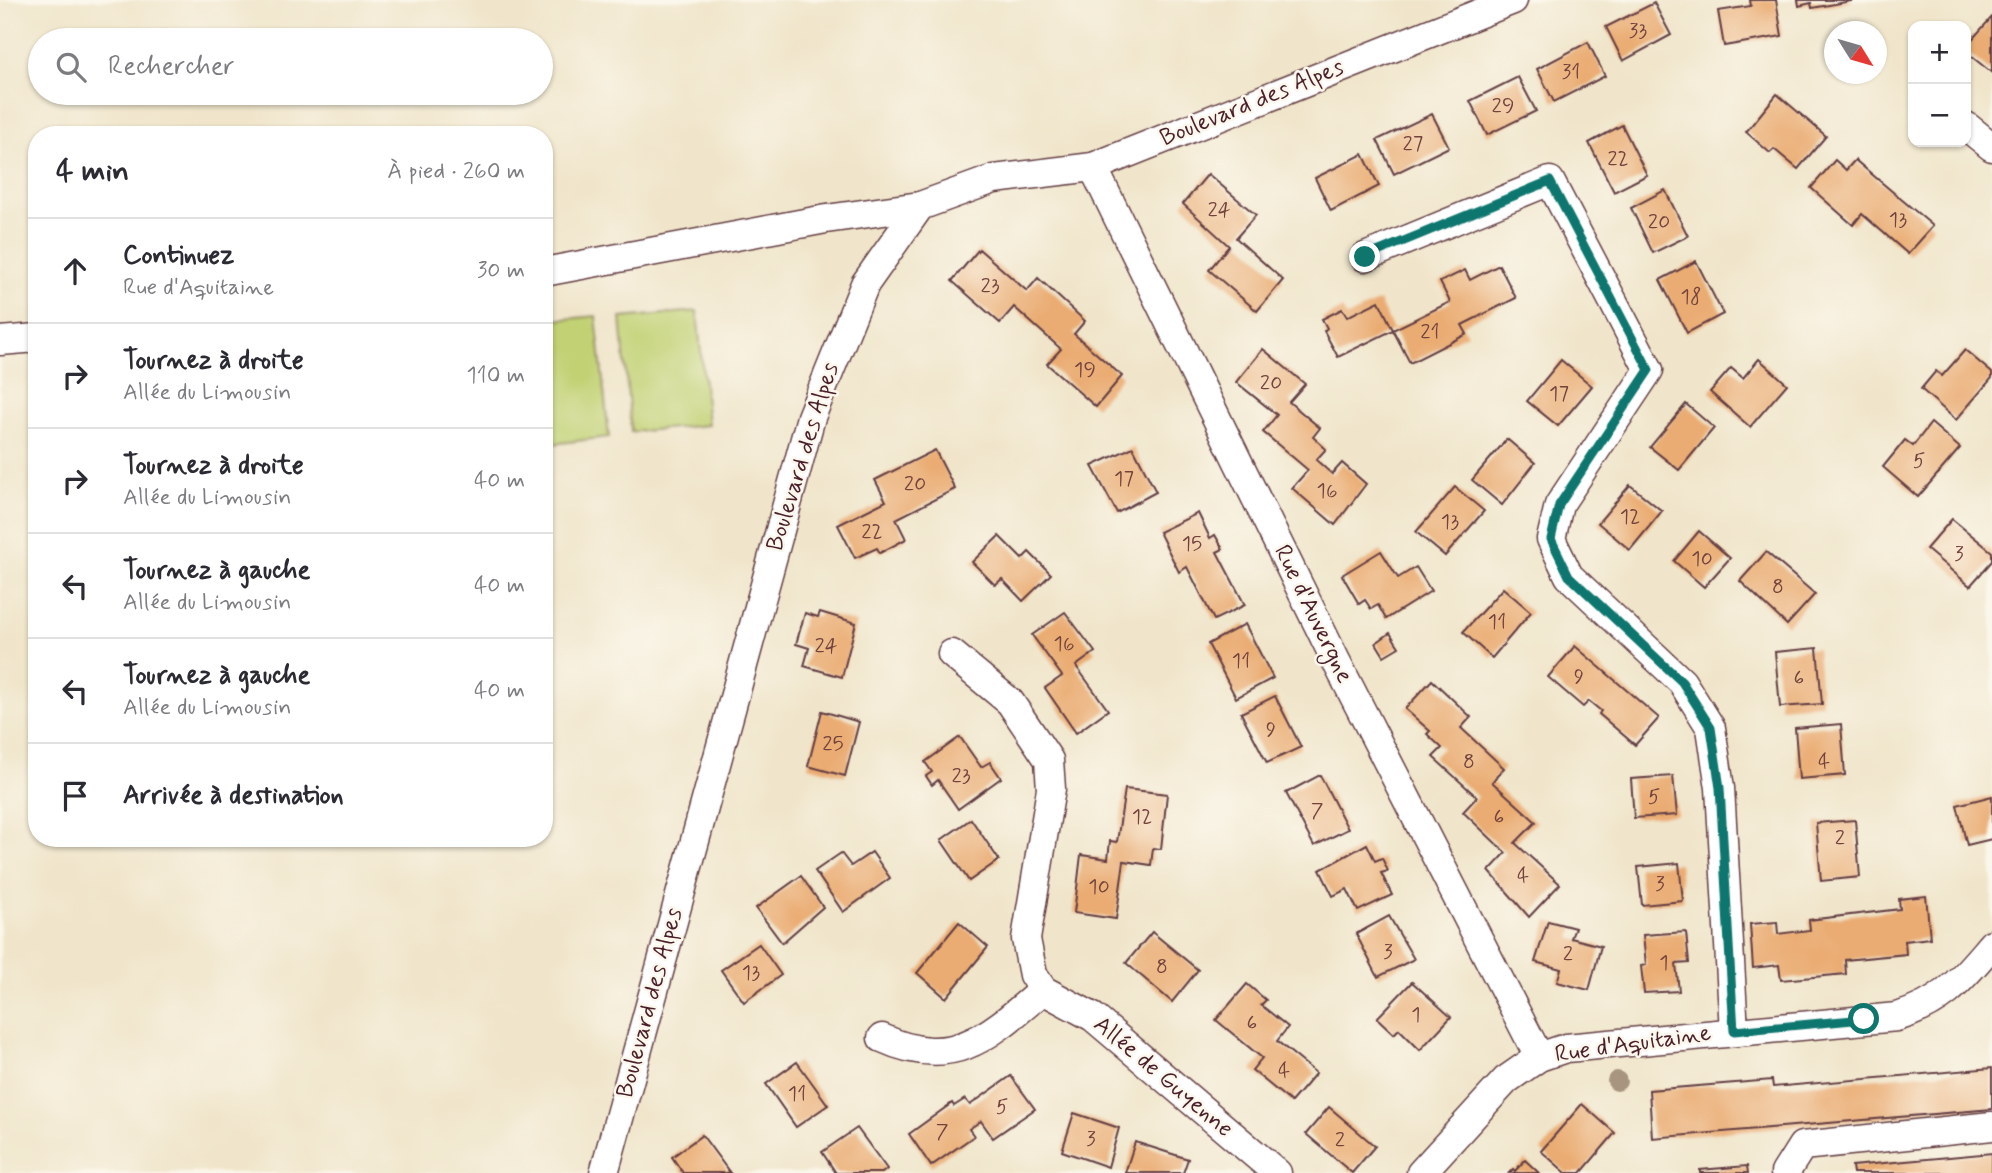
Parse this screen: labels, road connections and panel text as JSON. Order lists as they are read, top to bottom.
{
  "streets": {
    "street": [
      "Boulevard des Alpes",
      "Rue d'Auvergne",
      "Rue d'Aquitaine",
      "Allée de Guyenne"
    ]
  },
  "crossings": [
    ["Boulevard des Alpes", "Rue d'Auvergne"],
    ["Rue d'Auvergne", "Rue d'Aquitaine"]
  ],
  "house_numbers": [
    "33",
    "31",
    "29",
    "27",
    "22",
    "24",
    "13",
    "20",
    "23",
    "18",
    "21",
    "19",
    "20",
    "17",
    "5",
    "17",
    "20",
    "16",
    "12",
    "13",
    "22",
    "15",
    "3",
    "10",
    "8",
    "11",
    "16",
    "24",
    "11",
    "9",
    "6",
    "9",
    "25",
    "8",
    "4",
    "23",
    "5",
    "7",
    "12",
    "6",
    "2",
    "4",
    "3",
    "10",
    "3",
    "2",
    "1",
    "8",
    "13",
    "1",
    "6",
    "4",
    "11",
    "5",
    "7",
    "3",
    "2"
  ],
  "north": "bottom right",
  "page": {
    "map_buttons": ["+", "−"],
    "search": "Rechercher",
    "heading": ["4 min", "À pied · 260 m"],
    "list": [
      ["Continuez", "Rue d'Aquitaine", "30 m"],
      ["Tournez à droite", "Allée du Limousin", "110 m"],
      ["Tournez à droite", "Allée du Limousin", "40 m"],
      ["Tournez à gauche", "Allée du Limousin", "40 m"],
      ["Tournez à gauche", "Allée du Limousin", "40 m"],
      "Arrivée à destination"
    ]
  }
}
